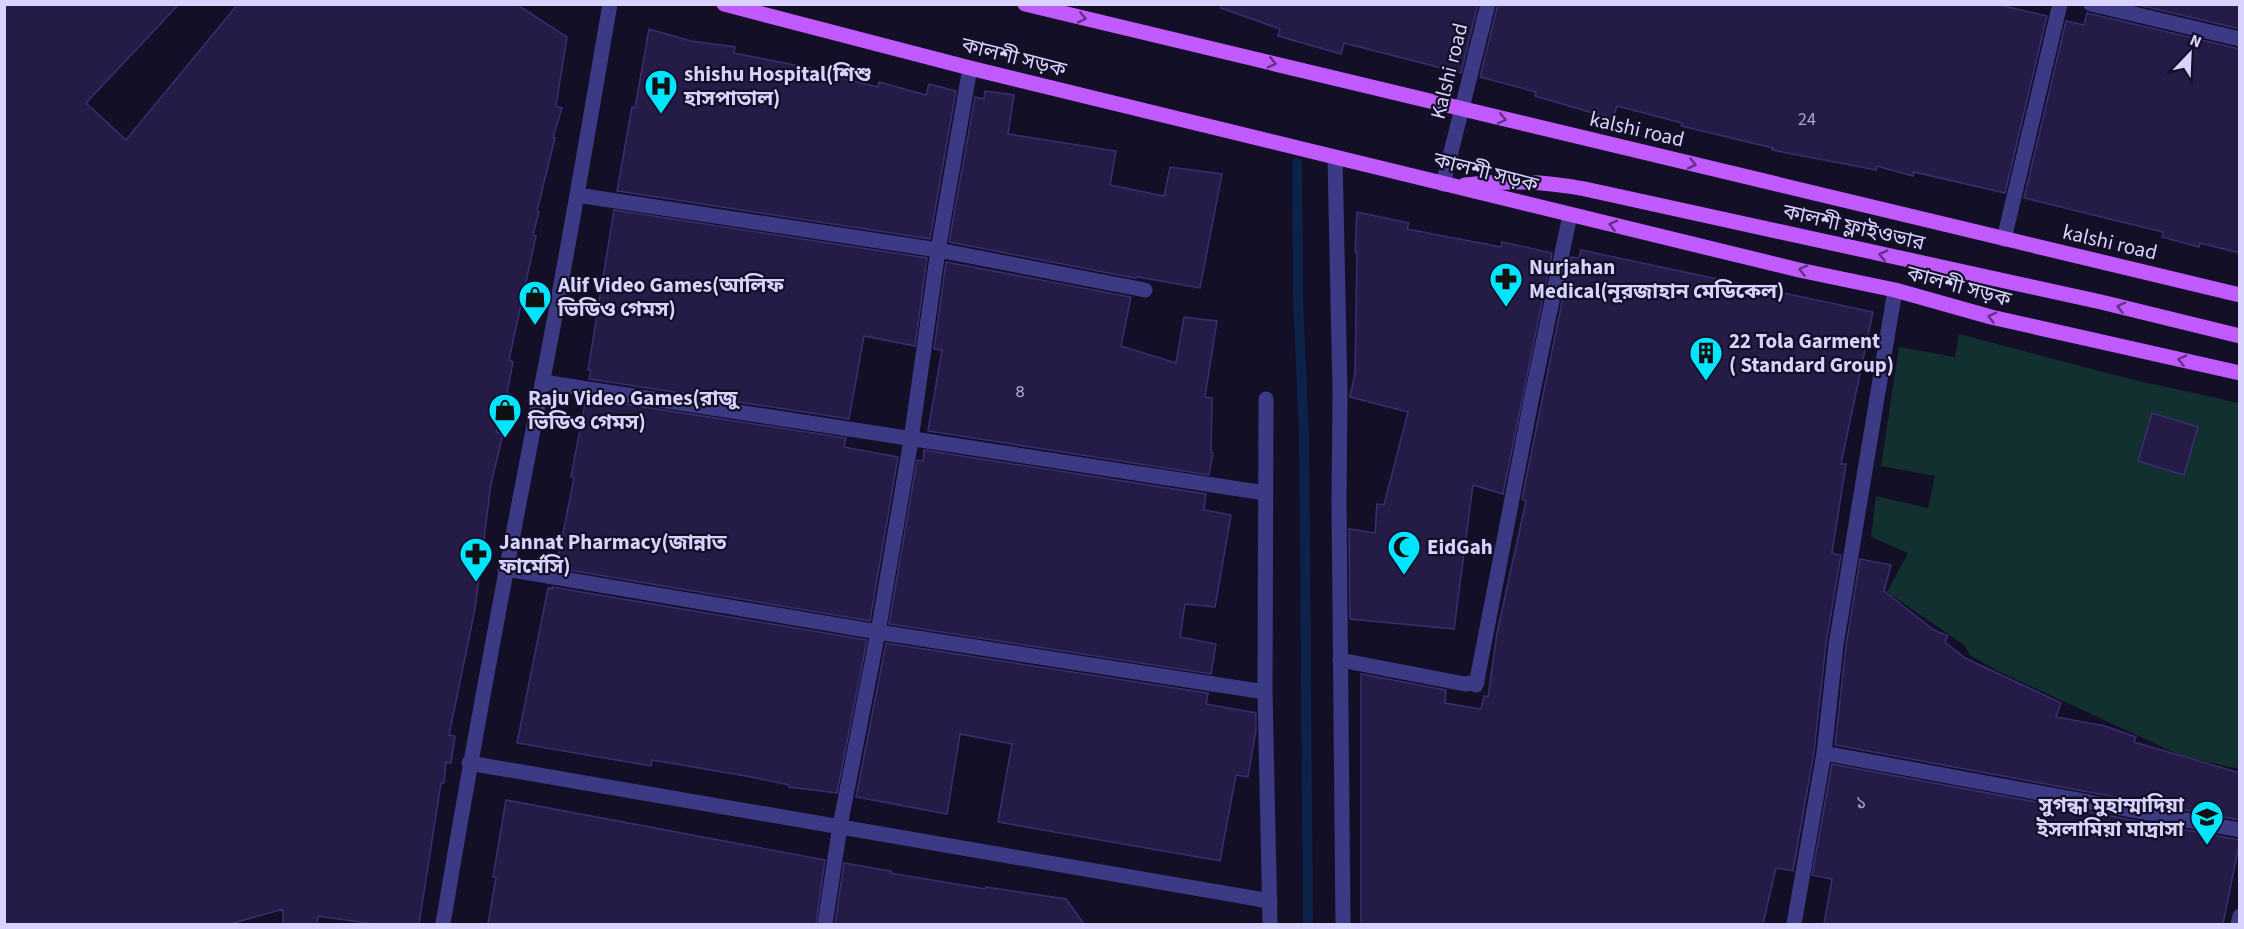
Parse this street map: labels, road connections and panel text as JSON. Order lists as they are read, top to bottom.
{
  "streets": {
    "main road": ["কালশী সড়ক", "kalshi road", "কালশী ফ্লাইওভার"],
    "street": ["Kalshi road"]
  },
  "crossings": [
    ["কালশী সড়ক", "Kalshi road"],
    ["কালশী সড়ক", "কালশী ফ্লাইওভার"],
    ["Kalshi road", "kalshi road"],
    ["Kalshi road", "কালশী ফ্লাইওভার"]
  ],
  "one_way": ["কালশী সড়ক", "kalshi road", "কালশী ফ্লাইওভার"],
  "places": {
    "hospital": ["shishu Hospital(শিশু হাসপাতাল)"],
    "pharmacy": ["Nurjahan Medical(নূরজাহান মেডিকেল)", "Jannat Pharmacy(জান্নাত ফার্মেসি)"],
    "shop": ["Alif Video Games(আলিফ ভিডিও গেমস)", "Raju Video Games(রাজু ভিডিও গেমস)"],
    "building": ["22 Tola Garment ( Standard Group)"],
    "mosque": ["EidGah"],
    "school or university": ["সুগন্ধা মুহাম্মাদিয়া ইসলামিয়া মাদ্রাসা"]
  },
  "house_numbers": ["24", "৪", "১"],
  "north": "top right"
}
